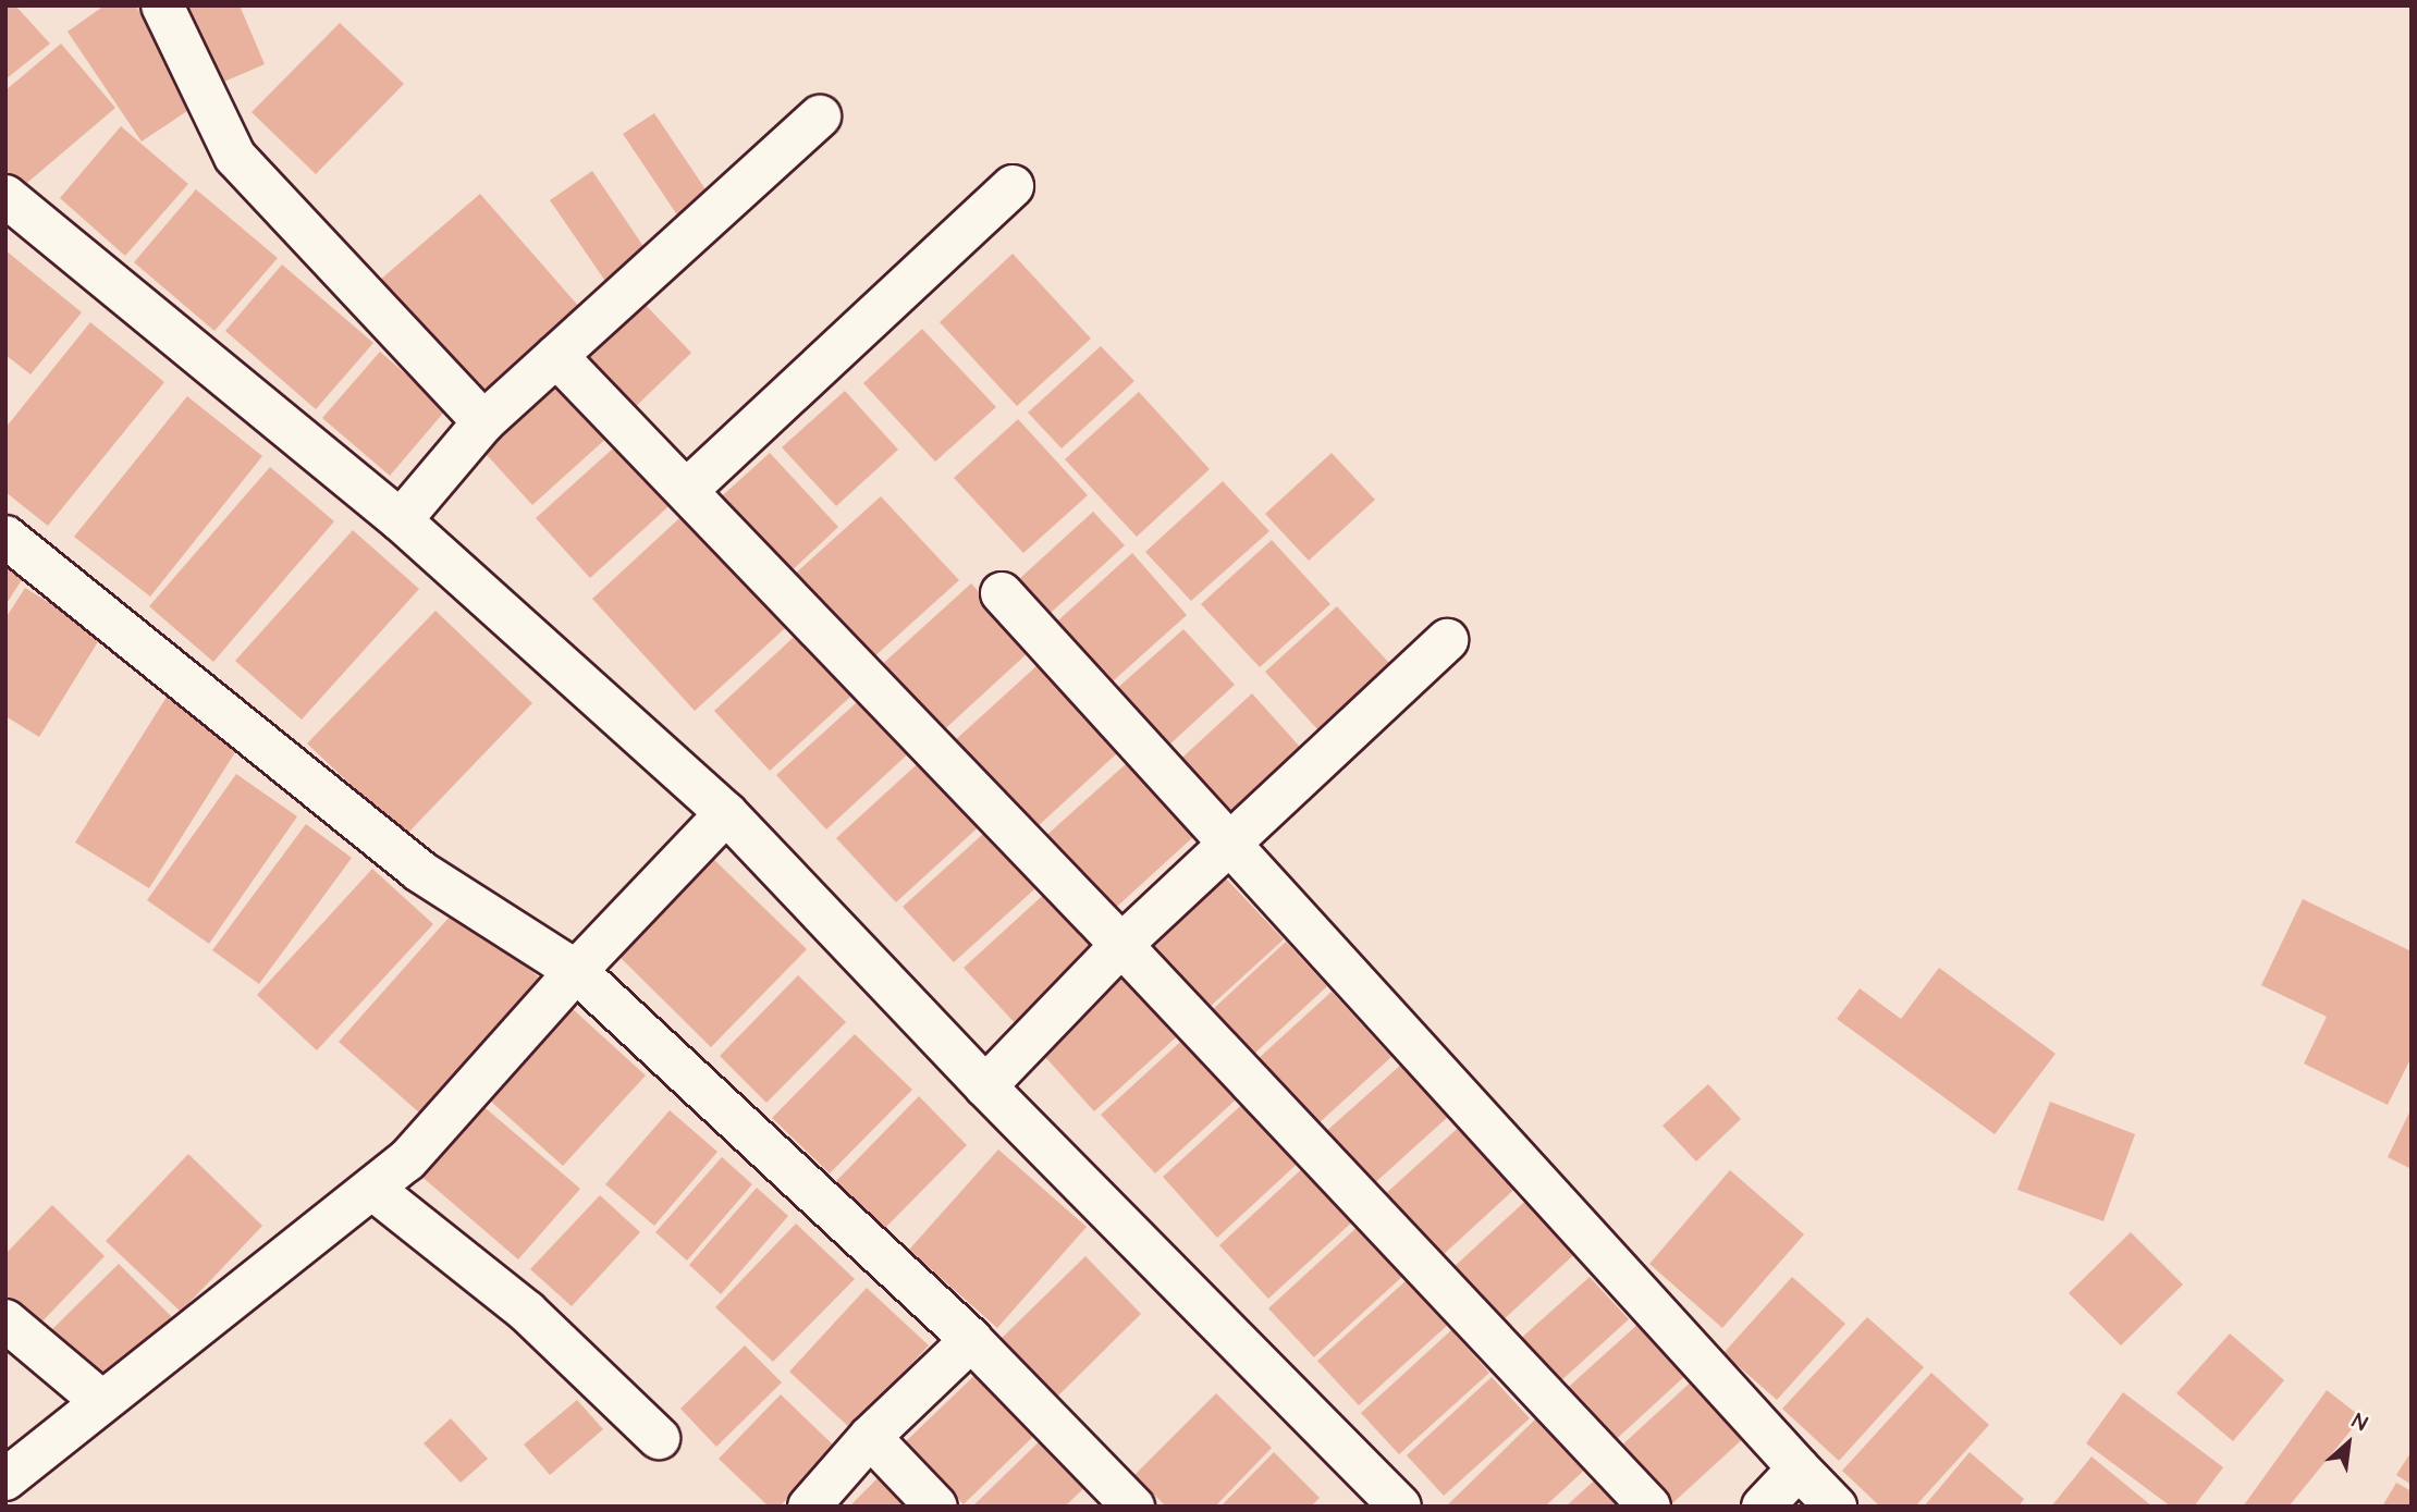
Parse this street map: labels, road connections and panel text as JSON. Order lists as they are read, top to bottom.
{
  "north": "top right"
}
